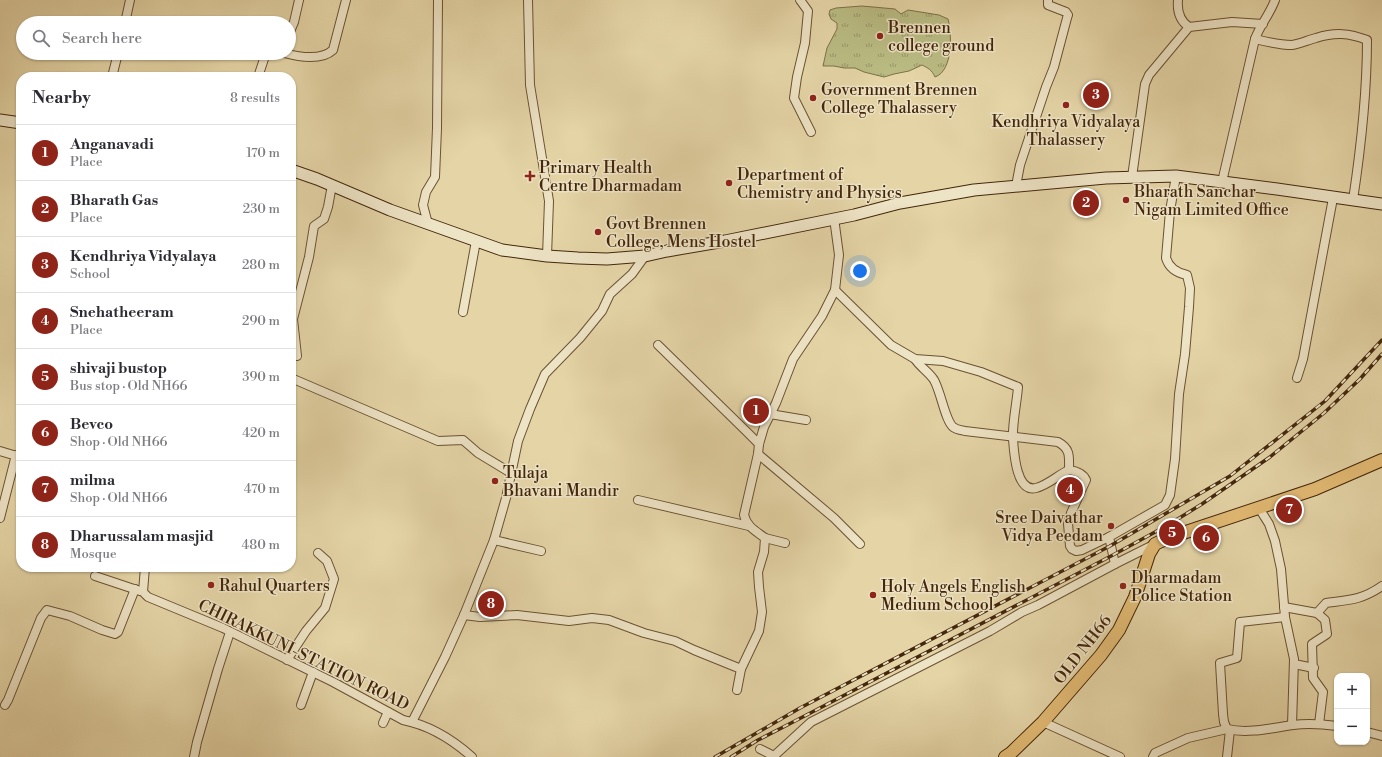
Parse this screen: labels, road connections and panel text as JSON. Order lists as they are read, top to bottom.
{
  "streets": {
    "main road": ["OLD NH66"],
    "street": ["CHIRAKKUNI-STATION ROAD"]
  },
  "places": {
    "other": [
      "Brennen college ground",
      "Government Brennen College Thalassery",
      "Kendhriya Vidyalaya Thalassery",
      "Department of Chemistry and Physics",
      "Bharath Sanchar Nigam Limited Office",
      "Govt Brennen College, Mens Hostel",
      "Tulaja Bhavani Mandir",
      "Sree Daivathar Vidya Peedam",
      "Rahul Quarters",
      "Dharmadam Police Station",
      "Holy Angels English Medium School"
    ],
    "health": ["Primary Health Centre Dharmadam"]
  },
  "page": {
    "search": "Search here",
    "heading": ["Nearby", "8 results"],
    "pins": [
      "3",
      "2",
      "1",
      "4",
      "7",
      "5",
      "6",
      "8"
    ],
    "list": [
      {
        "mark": "1",
        "name": "Anganavadi",
        "note": "Place",
        "value": "170 m"
      },
      {
        "mark": "2",
        "name": "Bharath Gas",
        "note": "Place",
        "value": "230 m"
      },
      {
        "mark": "3",
        "name": "Kendhriya Vidyalaya",
        "note": "School",
        "value": "280 m"
      },
      {
        "mark": "4",
        "name": "Snehatheeram",
        "note": "Place",
        "value": "290 m"
      },
      {
        "mark": "5",
        "name": "shivaji bustop",
        "note": "Bus stop · Old NH66",
        "value": "390 m"
      },
      {
        "mark": "6",
        "name": "Bevco",
        "note": "Shop · Old NH66",
        "value": "420 m"
      },
      {
        "mark": "7",
        "name": "milma",
        "note": "Shop · Old NH66",
        "value": "470 m"
      },
      {
        "mark": "8",
        "name": "Dharussalam masjid",
        "note": "Mosque",
        "value": "480 m"
      }
    ],
    "map_buttons": ["+", "−"]
  }
}
